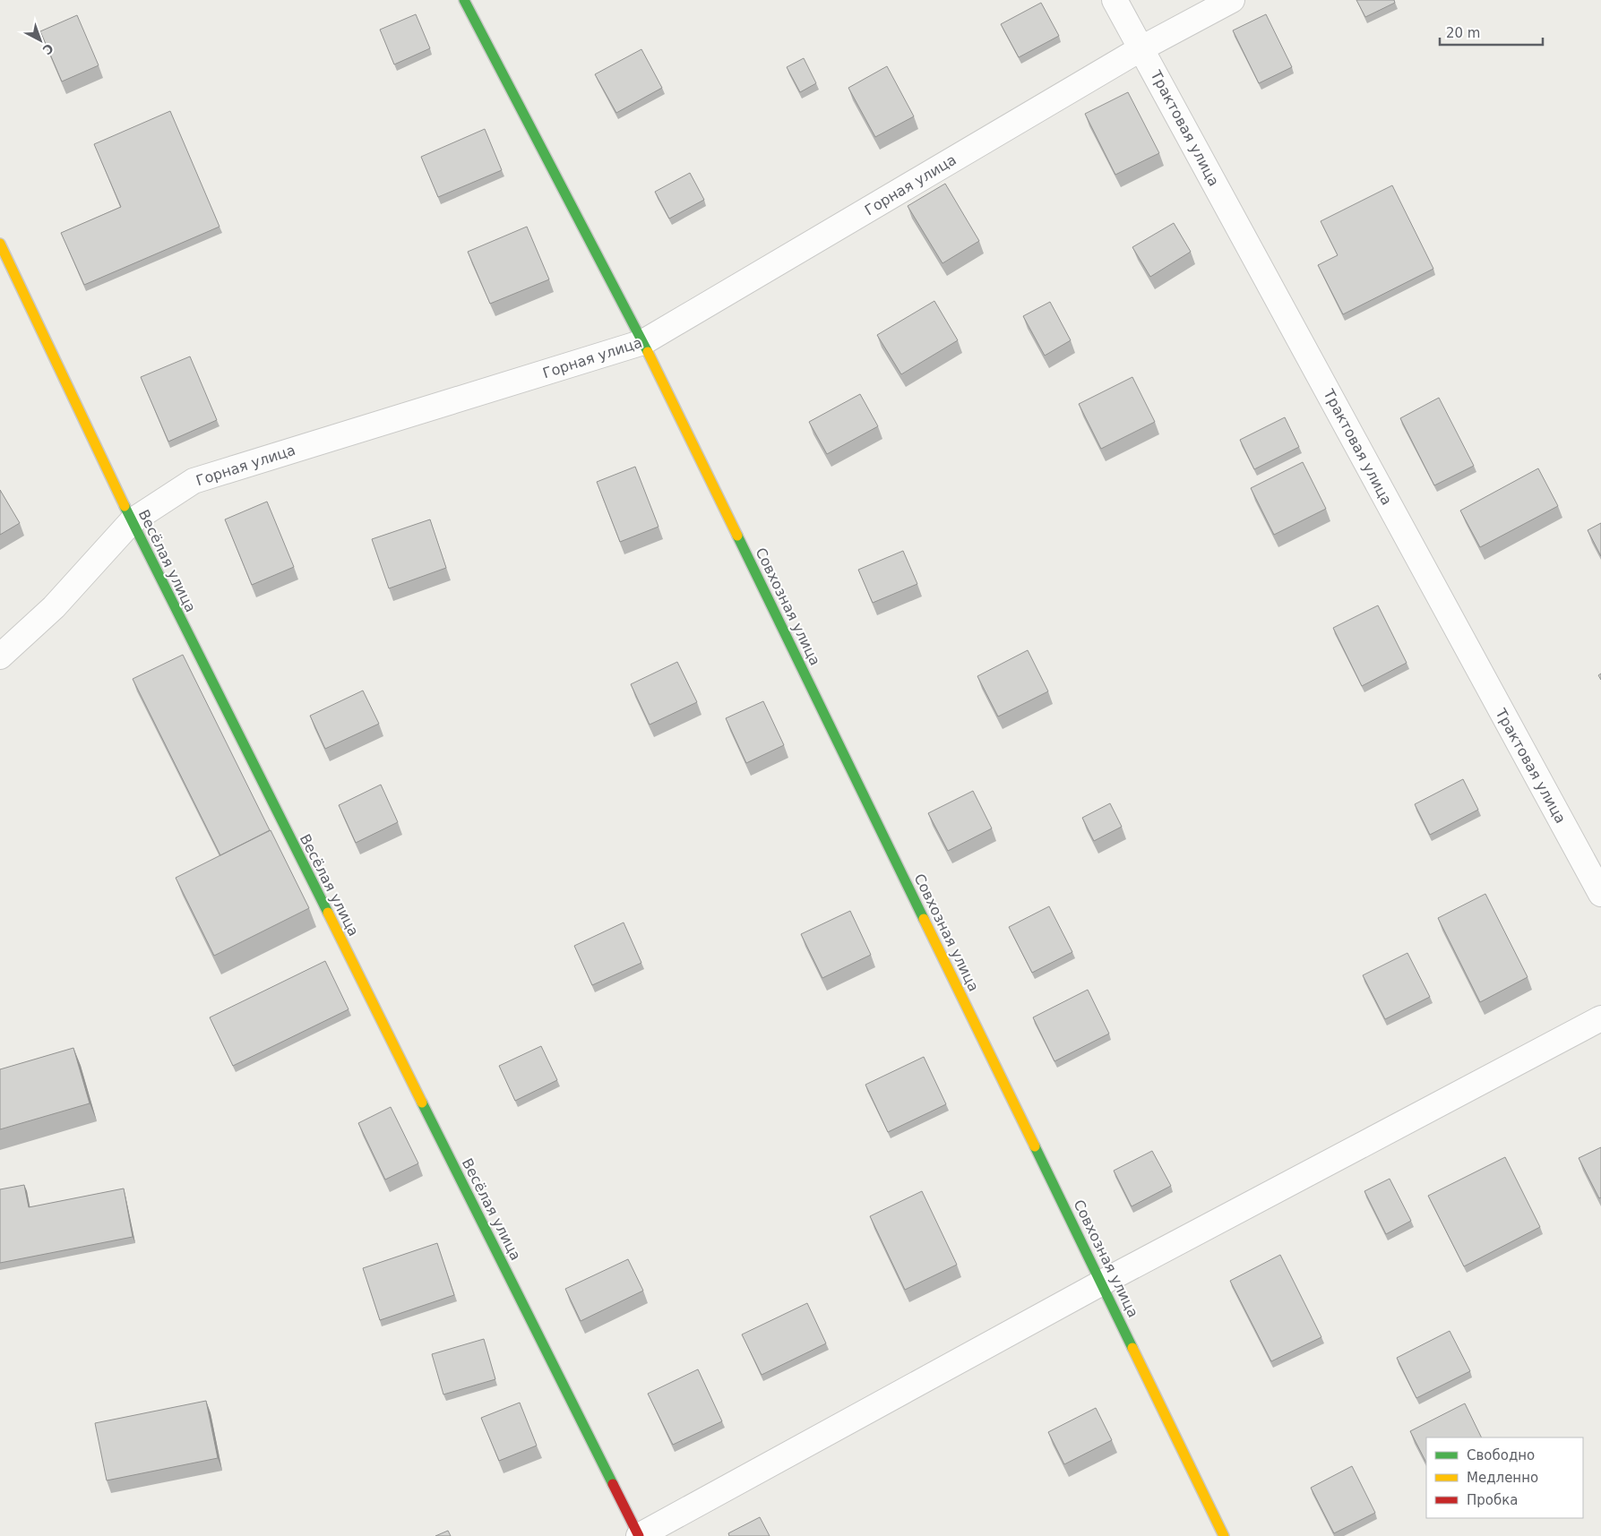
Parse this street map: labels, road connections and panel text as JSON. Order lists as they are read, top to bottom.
{
  "streets": {
    "street": [
      "Трактовая улица",
      "Горная улица",
      "Весёлая улица",
      "Совхозная улица"
    ]
  },
  "crossings": [
    ["Трактовая улица", "Горная улица"],
    ["Горная улица", "Весёлая улица"],
    ["Горная улица", "Совхозная улица"]
  ],
  "legend": ["Свободно", "Медленно", "Пробка"],
  "scale_bar": "20 m",
  "north": "bottom right"
}
